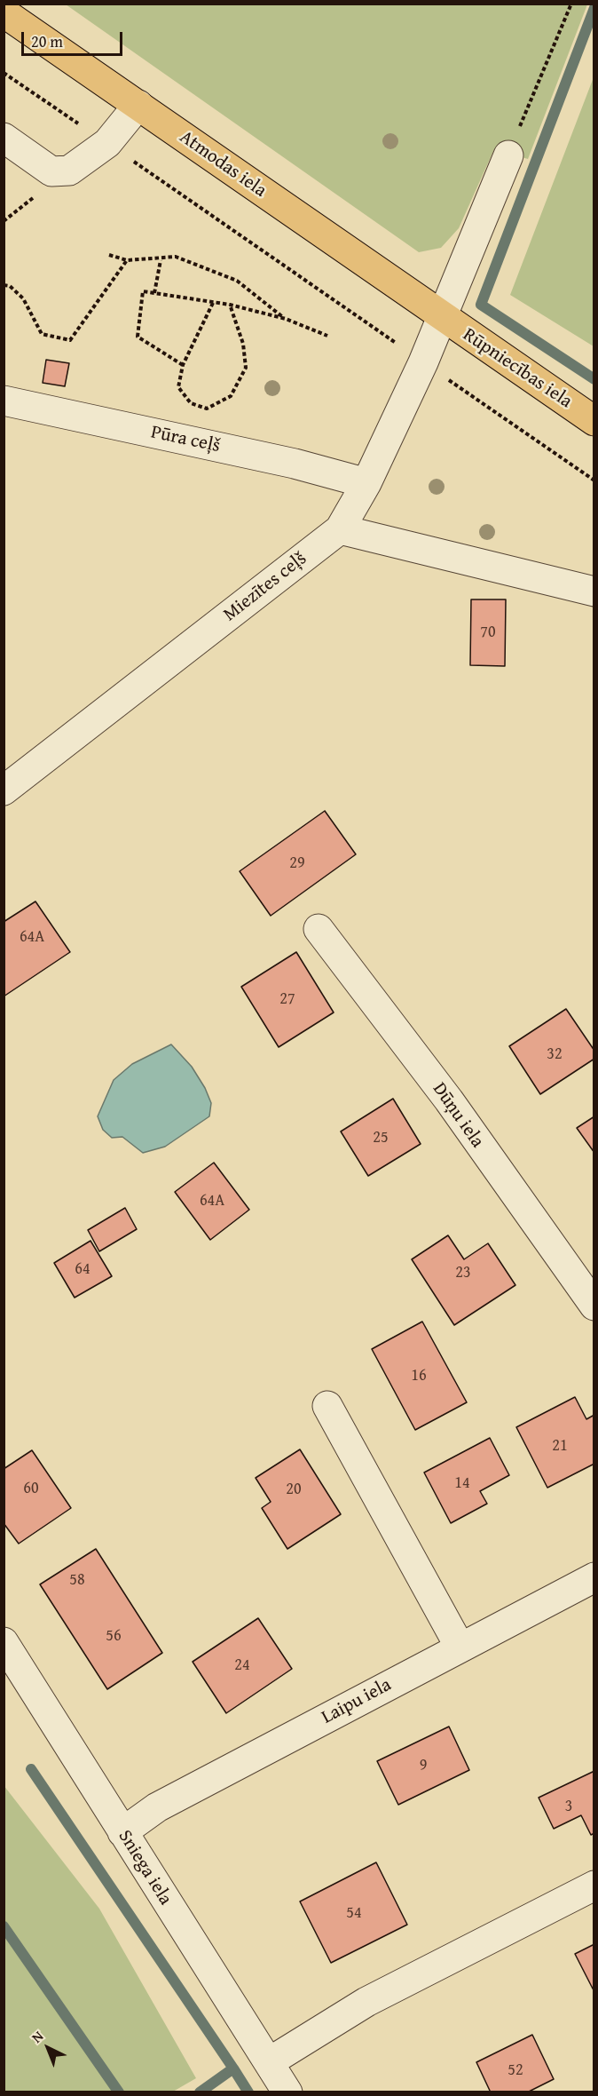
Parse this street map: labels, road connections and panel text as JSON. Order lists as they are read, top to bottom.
{
  "streets": {
    "main road": ["Atmodas iela", "Rūpniecības iela"],
    "street": [
      "Pūra ceļš",
      "Miezītes ceļš",
      "Dūņu iela",
      "Laipu iela",
      "Sniega iela"
    ]
  },
  "crossings": [
    ["Atmodas iela", "Rūpniecības iela"],
    ["Atmodas iela", "Miezītes ceļš"],
    ["Rūpniecības iela", "Miezītes ceļš"],
    ["Pūra ceļš", "Miezītes ceļš"],
    ["Laipu iela", "Sniega iela"]
  ],
  "house_numbers": [
    "70",
    "29",
    "64A",
    "27",
    "32",
    "25",
    "64A",
    "64",
    "23",
    "16",
    "21",
    "14",
    "60",
    "20",
    "58",
    "56",
    "24",
    "9",
    "3",
    "54",
    "52"
  ],
  "scale_bar": "20 m",
  "north": "top left"
}
